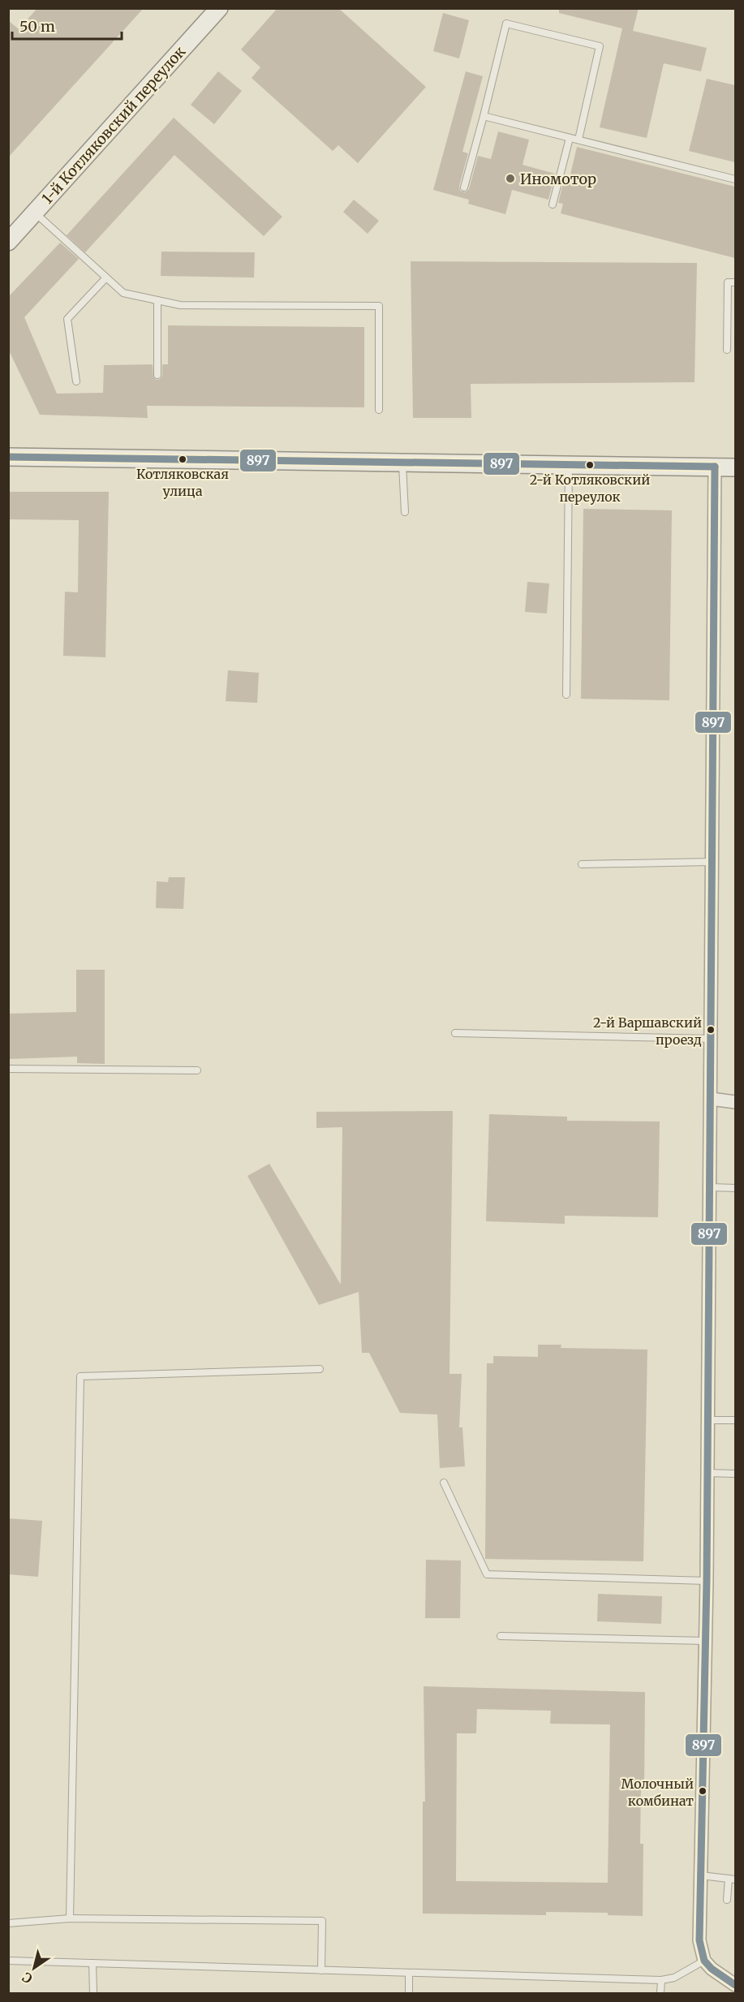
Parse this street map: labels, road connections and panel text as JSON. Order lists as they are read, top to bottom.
{
  "streets": {
    "street": ["1-й Котляковский переулок"]
  },
  "places": [
    "Иномотор",
    "Котляковская улица",
    "2-й Котляковский переулок",
    "2-й Варшавский проезд",
    "Молочный комбинат"
  ],
  "lines": ["transit line 897"],
  "scale_bar": "50 m",
  "north": "bottom left"
}
